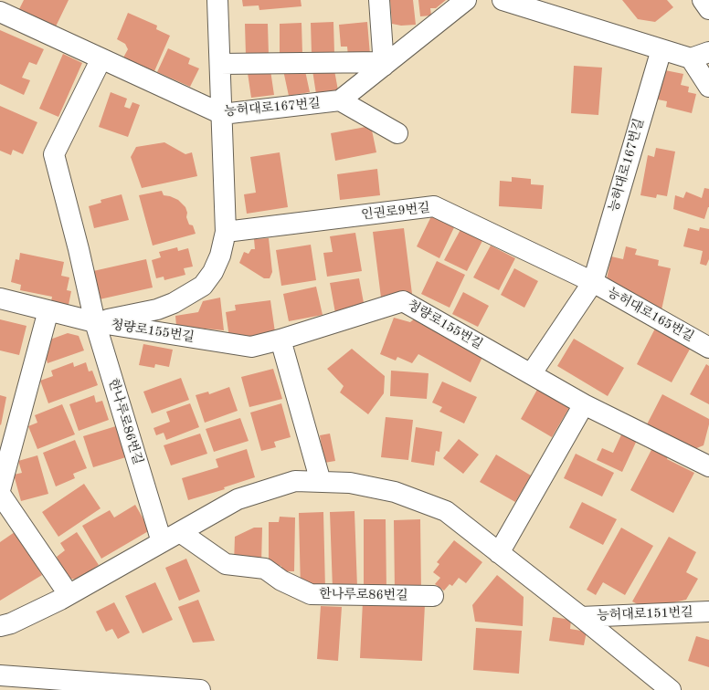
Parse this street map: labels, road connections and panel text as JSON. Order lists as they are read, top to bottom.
{
  "streets": {
    "street": [
      "능허대로167번길",
      "인권로9번길",
      "능허대로165번길",
      "청량로155번길",
      "한나루로86번길",
      "능허대로151번길"
    ]
  },
  "crossings": [
    ["능허대로167번길", "인권로9번길"],
    ["능허대로167번길", "능허대로165번길"],
    ["능허대로167번길", "청량로155번길"],
    ["인권로9번길", "능허대로165번길"],
    ["청량로155번길", "한나루로86번길"]
  ]
}
